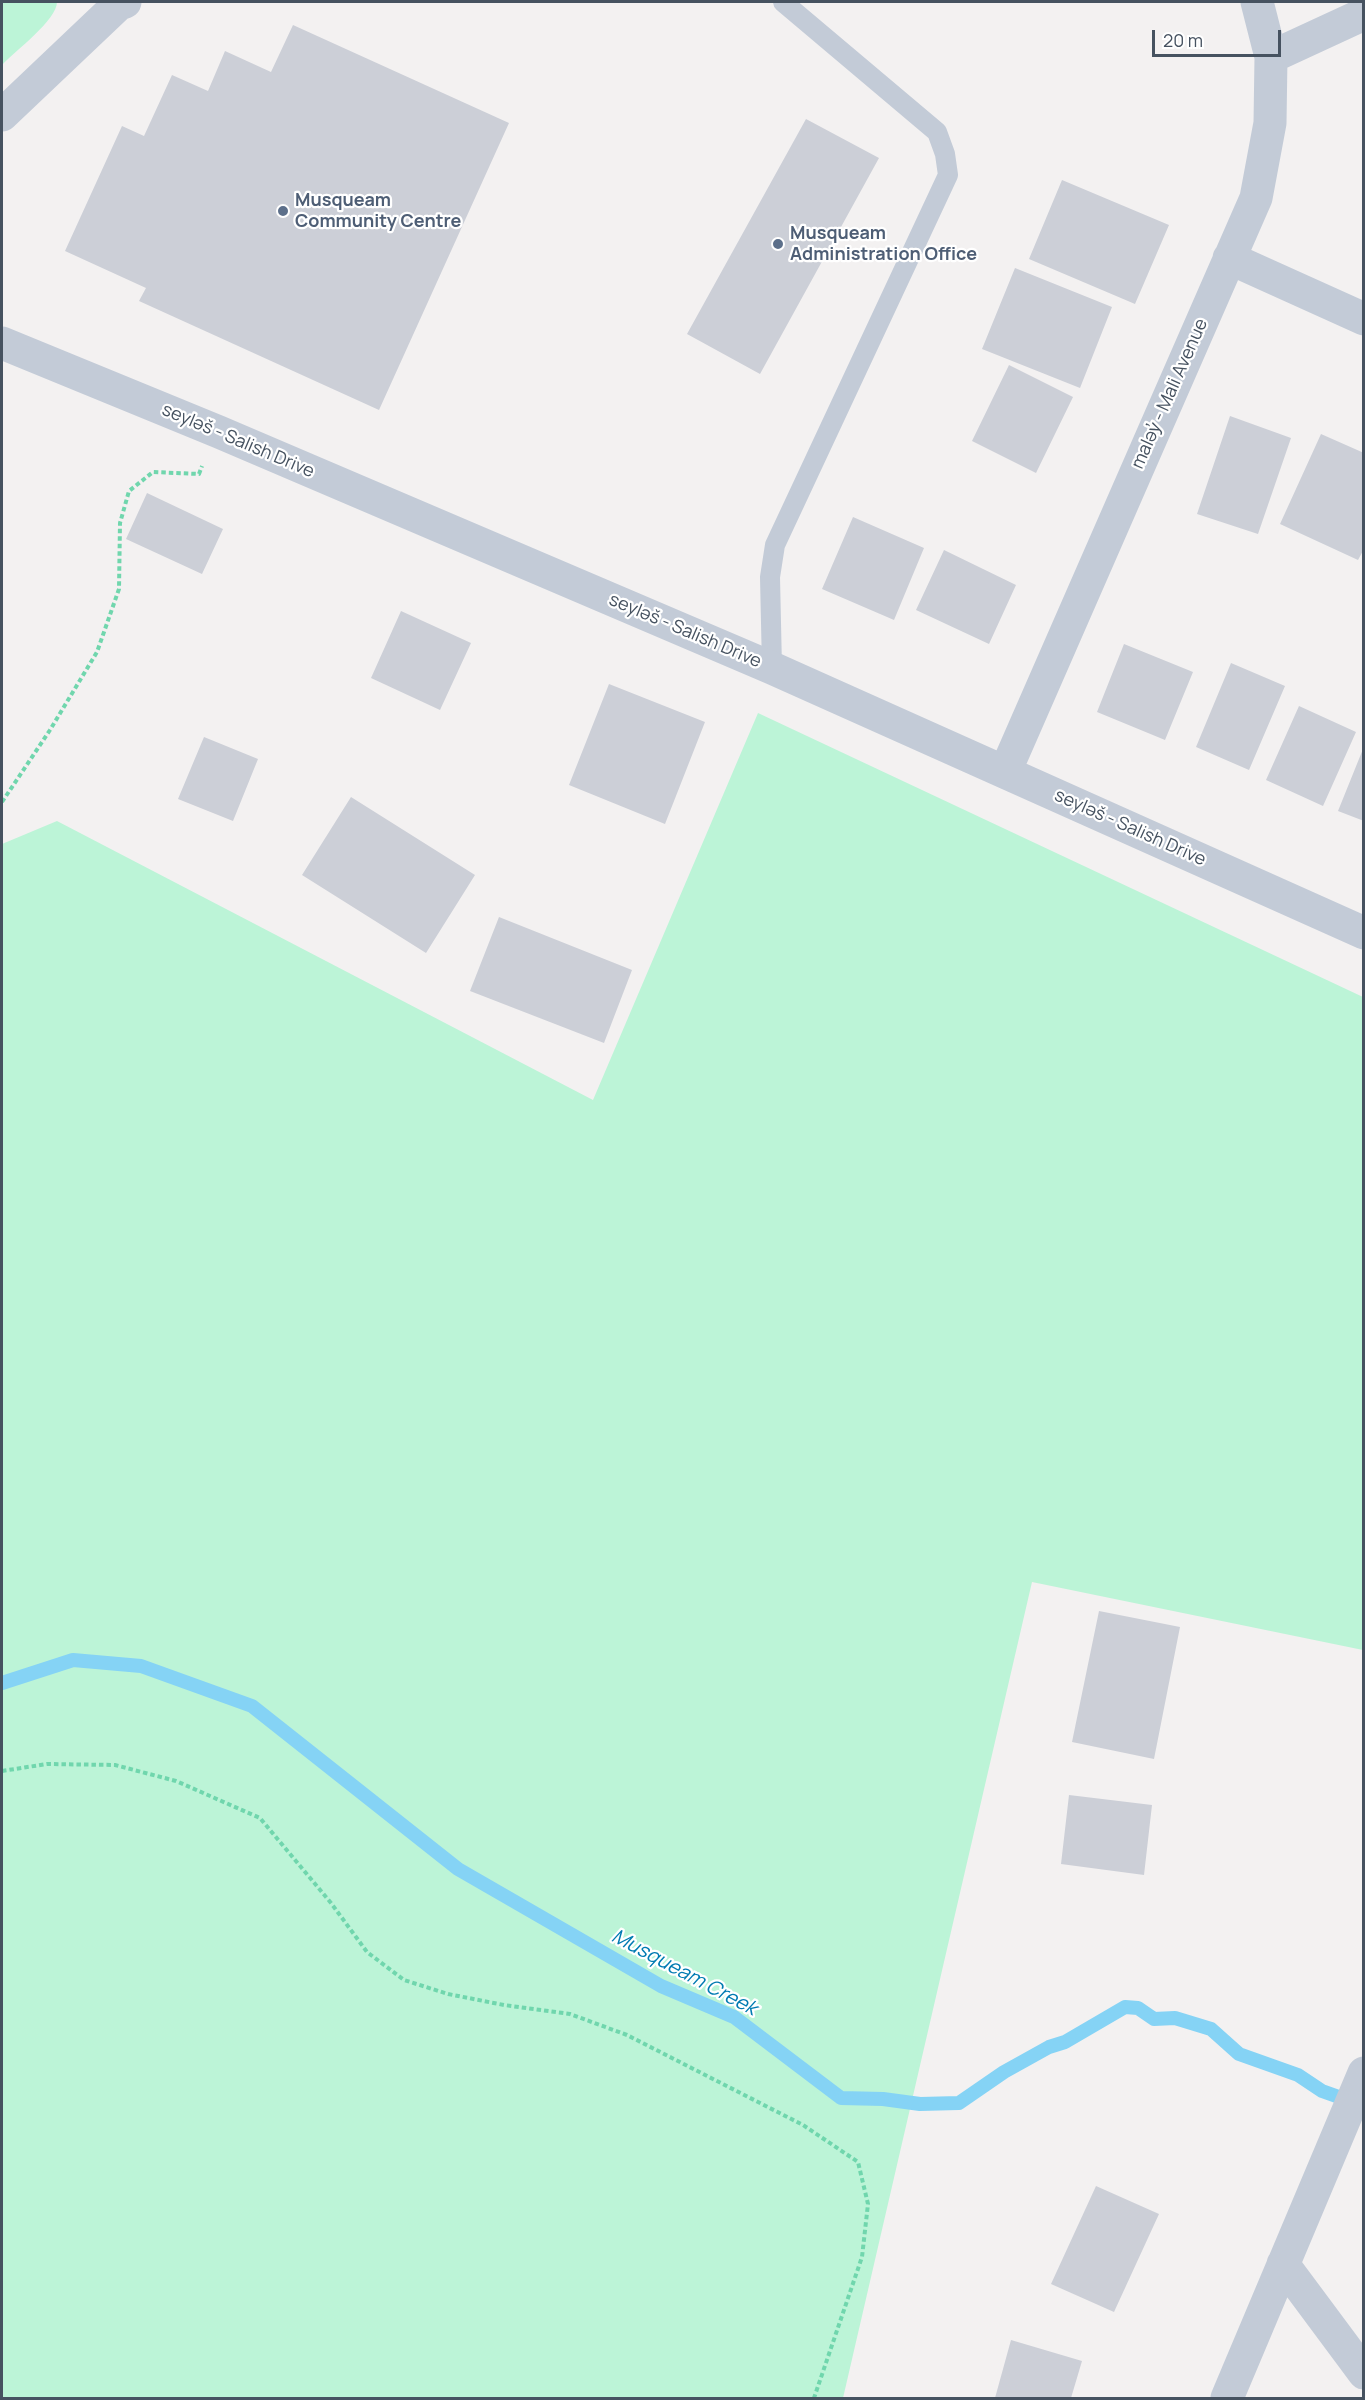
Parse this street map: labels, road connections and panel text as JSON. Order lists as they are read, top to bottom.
{
  "streets": {
    "street": ["maləy̓ - Mali Avenue", "seyləš - Salish Drive"]
  },
  "crossings": [
    ["maləy̓ - Mali Avenue", "seyləš - Salish Drive"]
  ],
  "water": ["Musqueam Creek"],
  "places": ["Musqueam Community Centre", "Musqueam Administration Office"],
  "scale_bar": "20 m"
}
